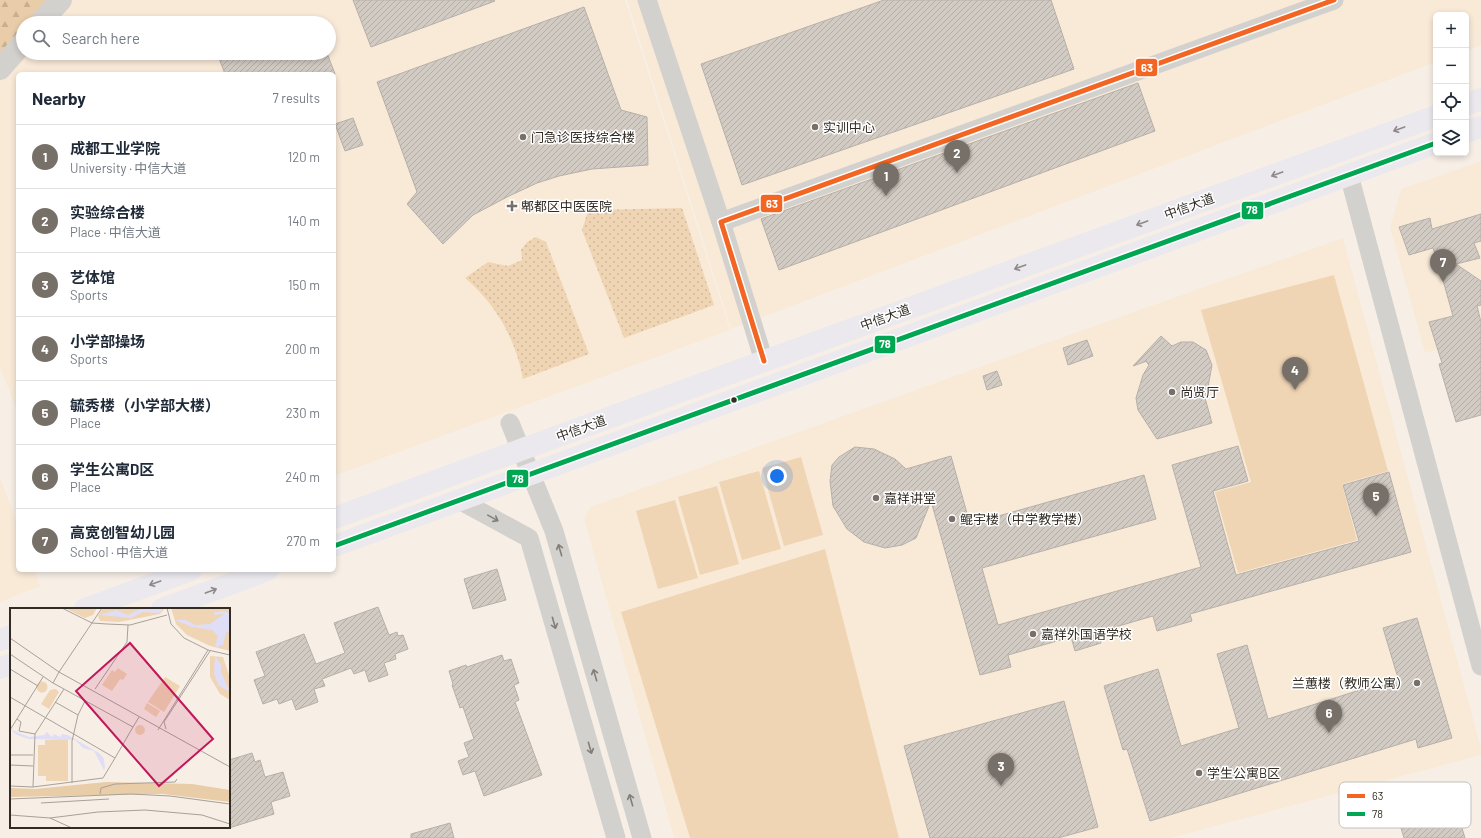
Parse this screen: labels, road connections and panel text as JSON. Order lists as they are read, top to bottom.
{
  "streets": {
    "main road": ["中信大道"]
  },
  "places": {
    "other": [
      "实训中心",
      "门急诊医技综合楼",
      "尚贤厅",
      "嘉祥讲堂",
      "鲲宇楼（中学教学楼）",
      "嘉祥外国语学校",
      "兰蕙楼（教师公寓）",
      "学生公寓B区"
    ],
    "health": ["郫都区中医医院"]
  },
  "lines": ["transit line 63", "transit line 78"],
  "legend": ["63", "78"],
  "page": {
    "map_buttons": ["+", "−"],
    "search": "Search here",
    "heading": ["Nearby", "7 results"],
    "list": [
      {
        "mark": "1",
        "name": "成都工业学院",
        "note": "University · 中信大道",
        "value": "120 m"
      },
      {
        "mark": "2",
        "name": "实验综合楼",
        "note": "Place · 中信大道",
        "value": "140 m"
      },
      {
        "mark": "3",
        "name": "艺体馆",
        "note": "Sports",
        "value": "150 m"
      },
      {
        "mark": "4",
        "name": "小学部操场",
        "note": "Sports",
        "value": "200 m"
      },
      {
        "mark": "5",
        "name": "毓秀楼（小学部大楼）",
        "note": "Place",
        "value": "230 m"
      },
      {
        "mark": "6",
        "name": "学生公寓D区",
        "note": "Place",
        "value": "240 m"
      },
      {
        "mark": "7",
        "name": "高宽创智幼儿园",
        "note": "School · 中信大道",
        "value": "270 m"
      }
    ],
    "pins": [
      "2",
      "1",
      "7",
      "4",
      "5",
      "6",
      "3"
    ]
  }
}
